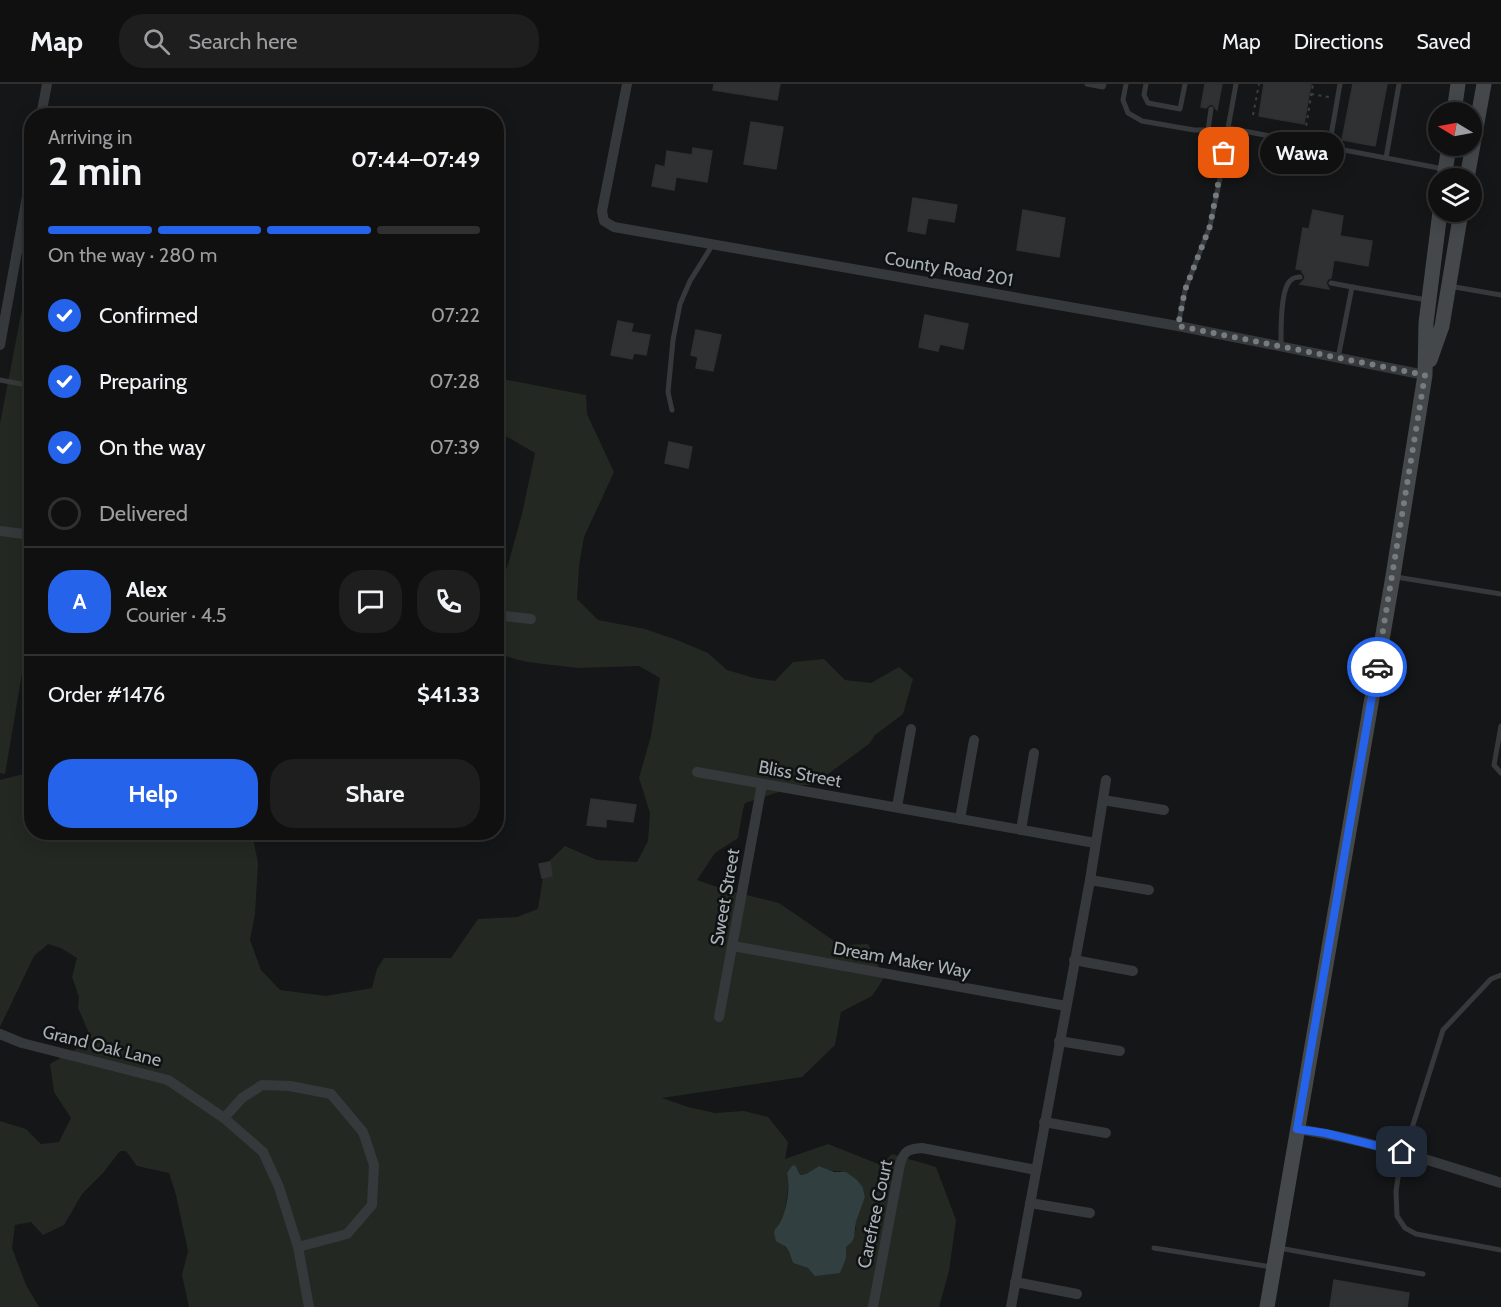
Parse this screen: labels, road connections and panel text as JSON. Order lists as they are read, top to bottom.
{
  "streets": {
    "street": [
      "County Road 201",
      "Bliss Street",
      "Sweet Street",
      "Dream Maker Way",
      "Grand Oak Lane",
      "Carefree Court"
    ]
  },
  "crossings": [
    ["Bliss Street", "Sweet Street"],
    ["Sweet Street", "Dream Maker Way"]
  ],
  "places": ["Wawa"],
  "north": "left",
  "page": {
    "header": "Map",
    "search": "Search here",
    "nav": ["Map", "Directions", "Saved"],
    "heading": ["2 min", "Arriving in", "07:44–07:49"],
    "panel": [
      "Alex",
      "Courier · 4.5",
      "Order #1476",
      "$41.33"
    ],
    "bubble": "Wawa",
    "bar": "On the way · 280 m",
    "list": [
      ["Confirmed", "07:22"],
      ["Preparing", "07:28"],
      ["On the way", "07:39"],
      "Delivered"
    ],
    "round": "A",
    "buttons": ["Help", "Share"]
  }
}
